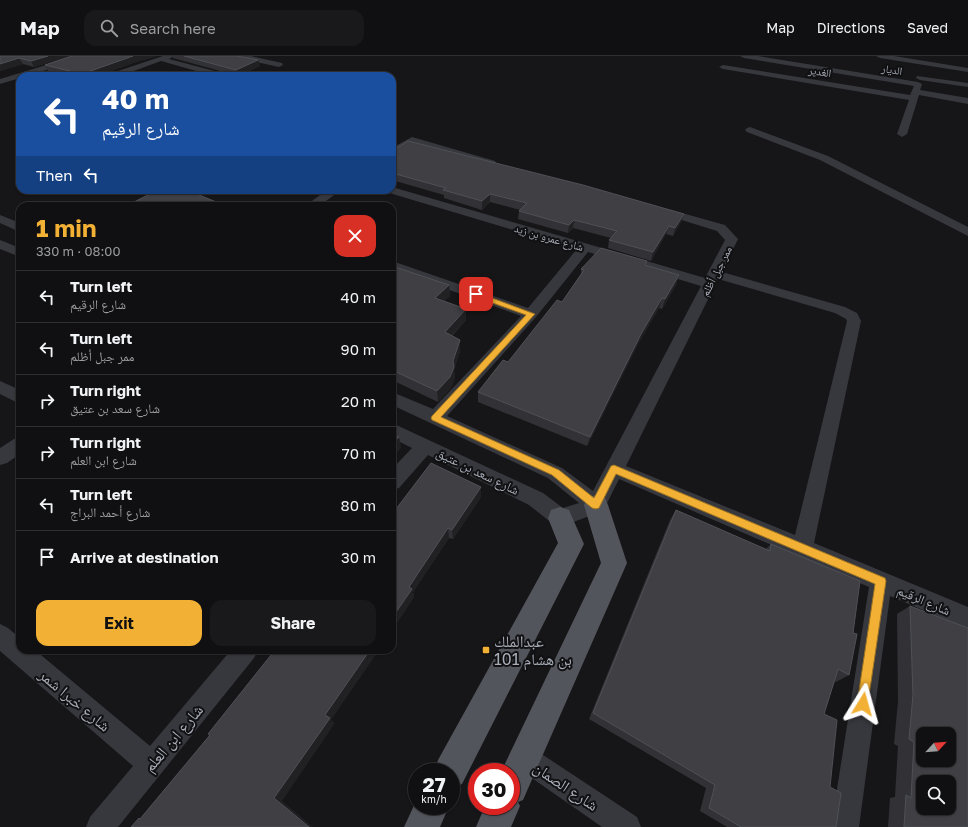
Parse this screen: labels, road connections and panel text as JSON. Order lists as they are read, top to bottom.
{
  "streets": {
    "street": [
      "الديار",
      "الغدير",
      "شارع عمرو بن زيد",
      "ممر جبل أظلم",
      "شارع سعد بن عتيق",
      "شارع الرقيم",
      "شارع خبرا شمر",
      "شارع ابن العلم",
      "شارع الصمان"
    ]
  },
  "crossings": [
    ["الديار", "الغدير"],
    ["شارع عمرو بن زيد", "ممر جبل أظلم"],
    ["شارع عمرو بن زيد", "شارع الرقيم"],
    ["ممر جبل أظلم", "شارع الرقيم"],
    ["شارع خبرا شمر", "شارع ابن العلم"]
  ],
  "places": {
    "transit": ["عبدالملك بن هشام 101"]
  },
  "north": "top right",
  "page": {
    "header": "Map",
    "search": "Search here",
    "nav": ["Map", "Directions", "Saved"],
    "turn": ["40 m", "شارع الرقيم"],
    "then": "Then",
    "heading": ["1 min", "330 m · 08:00"],
    "list": [
      {
        "name": "Turn left",
        "note": "شارع الرقيم",
        "value": "40 m"
      },
      {
        "name": "Turn left",
        "note": "ممر جبل أظلم",
        "value": "90 m"
      },
      {
        "name": "Turn right",
        "note": "شارع سعد بن عتيق",
        "value": "20 m"
      },
      {
        "name": "Turn right",
        "note": "شارع ابن العلم",
        "value": "70 m"
      },
      {
        "name": "Turn left",
        "note": "شارع أحمد البراج",
        "value": "80 m"
      },
      {
        "name": "Arrive at destination",
        "value": "30 m"
      }
    ],
    "buttons": ["Exit", "Share"],
    "speed": "27 km/h",
    "limit": "30"
  }
}
